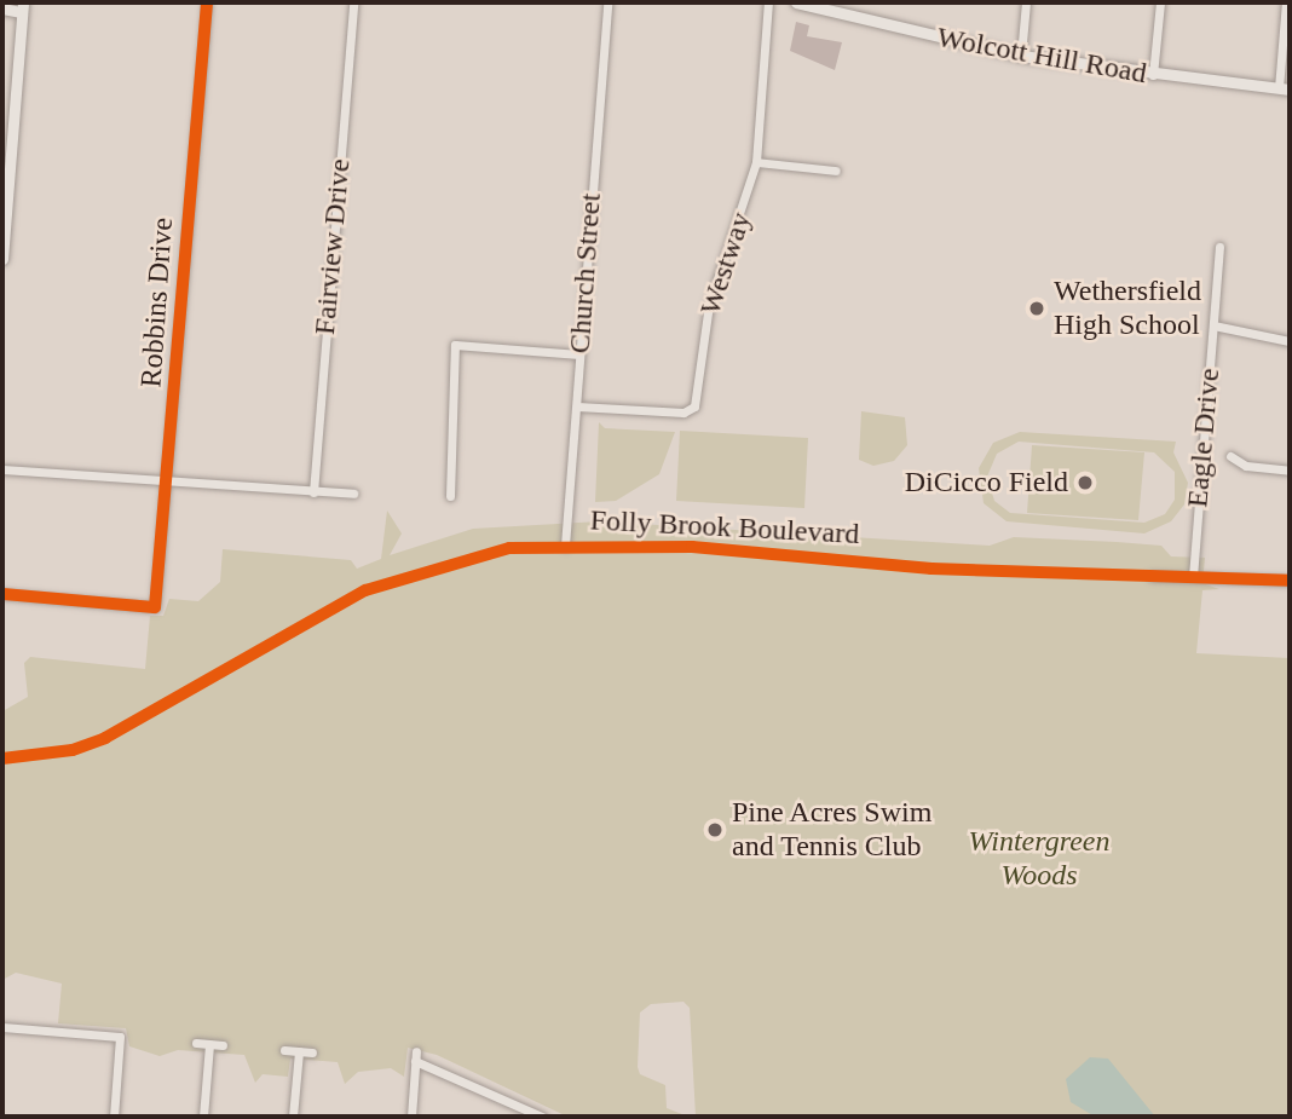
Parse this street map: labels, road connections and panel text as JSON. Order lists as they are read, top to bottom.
{
  "streets": {
    "street": [
      "Wolcott Hill Road",
      "Fairview Drive",
      "Westway",
      "Church Street",
      "Robbins Drive",
      "Eagle Drive"
    ],
    "cycle path": ["Folly Brook Boulevard"]
  },
  "crossings": [
    ["Westway", "Church Street"]
  ],
  "parks": ["Wintergreen Woods"],
  "places": ["Wethersfield High School", "DiCicco Field", "Pine Acres Swim and Tennis Club"]
}
